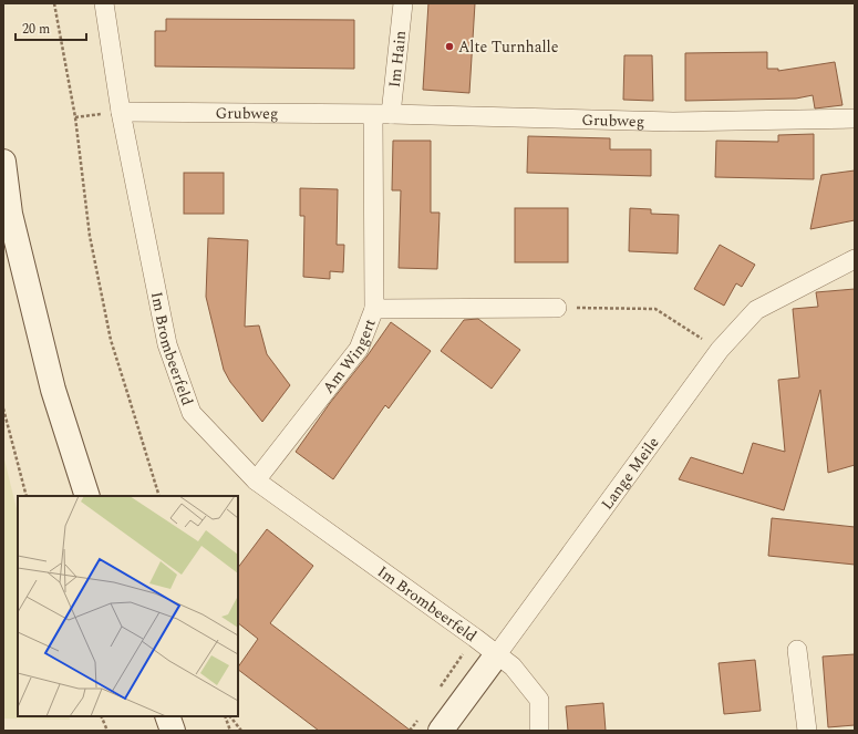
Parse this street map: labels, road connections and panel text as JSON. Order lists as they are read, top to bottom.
{
  "streets": {
    "street": [
      "Im Hain",
      "Grubweg",
      "Im Brombeerfeld",
      "Am Wingert",
      "Lange Meile"
    ]
  },
  "crossings": [
    ["Im Hain", "Grubweg"],
    ["Grubweg", "Im Brombeerfeld"],
    ["Im Brombeerfeld", "Am Wingert"],
    ["Im Brombeerfeld", "Lange Meile"]
  ],
  "places": ["Alte Turnhalle"],
  "scale_bar": "20 m"
}
